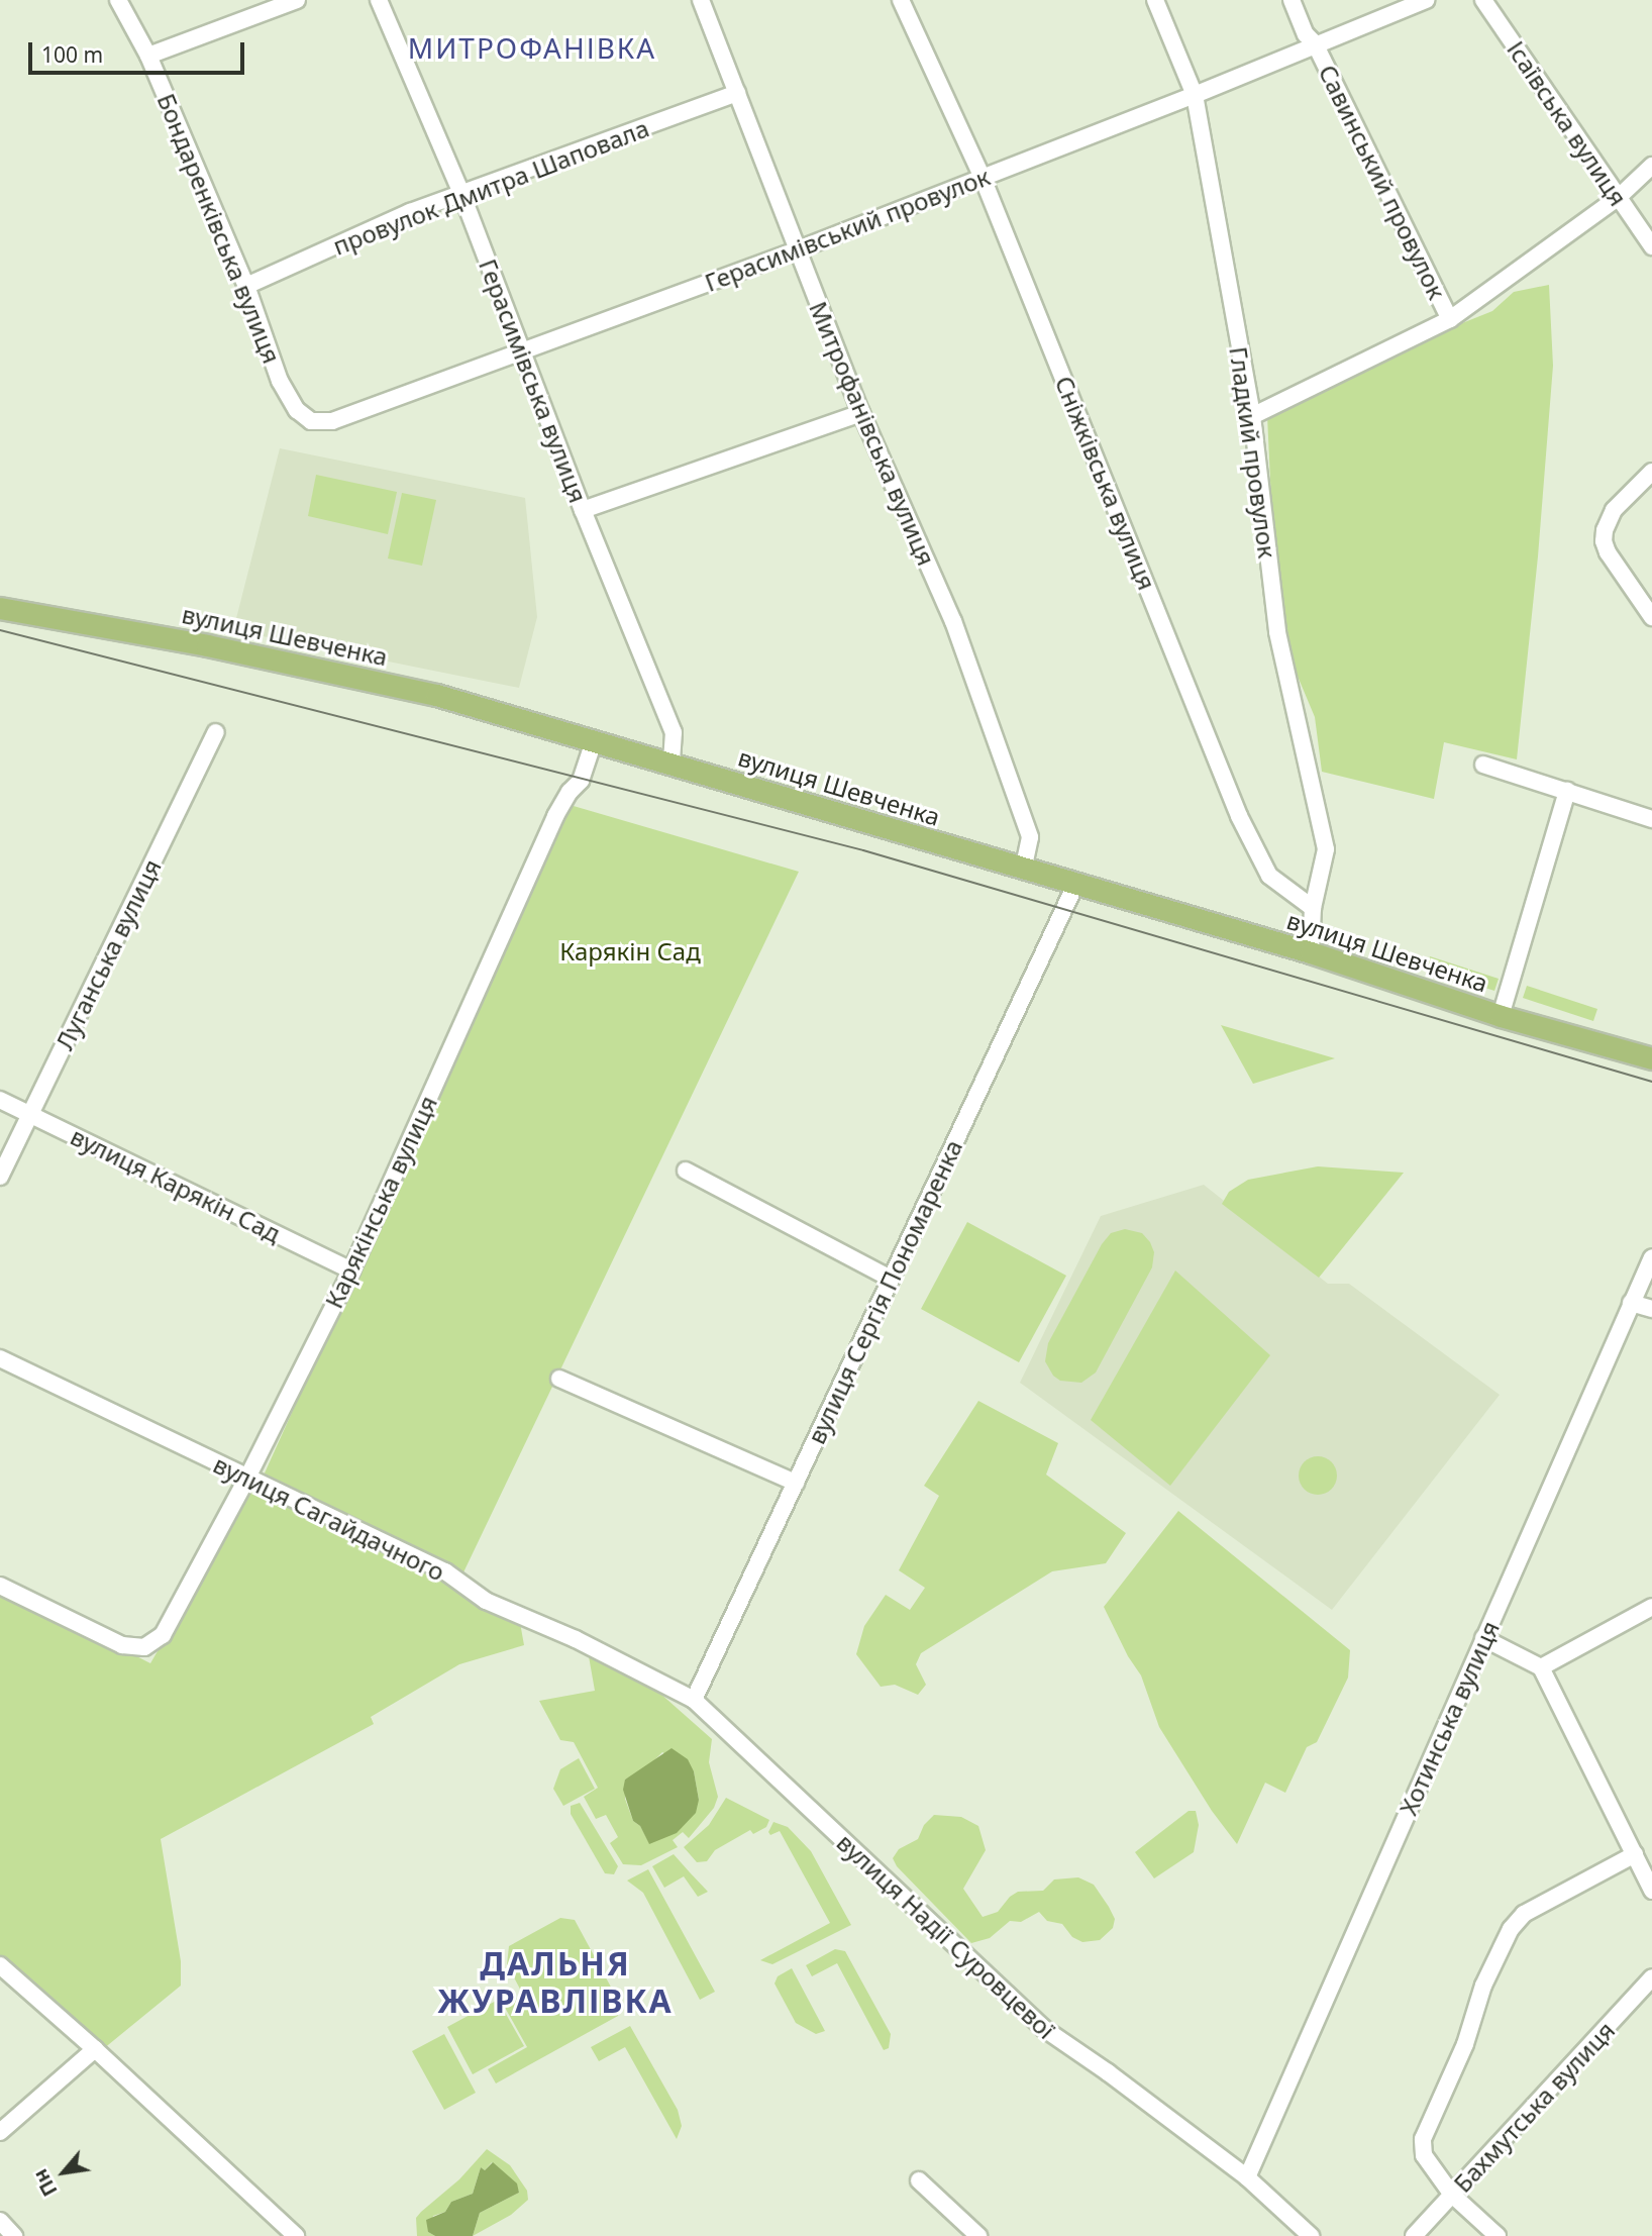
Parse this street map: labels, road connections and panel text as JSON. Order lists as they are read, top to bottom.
{
  "streets": {
    "main road": ["вулиця Шевченка"],
    "street": [
      "Ісаївська вулиця",
      "Савинський провулок",
      "провулок Дмитра Шаповала",
      "Бондаренківська вулиця",
      "Герасимівський провулок",
      "Герасимівська вулиця",
      "Митрофанівська вулиця",
      "Гладкий провулок",
      "Сніжківська вулиця",
      "Луганська вулиця",
      "вулиця Карякін Сад",
      "Карякінська вулиця",
      "вулиця Сергія Пономаренка",
      "вулиця Сагайдачного",
      "Хотинська вулиця",
      "вулиця Надії Суровцевої",
      "Бахмутська вулиця"
    ]
  },
  "crossings": [
    ["Савинський провулок", "Герасимівський провулок"],
    ["провулок Дмитра Шаповала", "Бондаренківська вулиця"],
    ["провулок Дмитра Шаповала", "Герасимівська вулиця"],
    ["провулок Дмитра Шаповала", "Митрофанівська вулиця"],
    ["Бондаренківська вулиця", "Герасимівський провулок"],
    ["Герасимівський провулок", "Герасимівська вулиця"],
    ["Герасимівський провулок", "Митрофанівська вулиця"],
    ["Герасимівський провулок", "Гладкий провулок"],
    ["Герасимівський провулок", "Сніжківська вулиця"],
    ["Герасимівська вулиця", "вулиця Шевченка"],
    ["Митрофанівська вулиця", "вулиця Шевченка"],
    ["Гладкий провулок", "Сніжківська вулиця"],
    ["вулиця Шевченка", "Карякінська вулиця"],
    ["вулиця Шевченка", "вулиця Сергія Пономаренка"],
    ["Луганська вулиця", "вулиця Карякін Сад"],
    ["вулиця Карякін Сад", "Карякінська вулиця"],
    ["Карякінська вулиця", "вулиця Сагайдачного"],
    ["вулиця Сергія Пономаренка", "вулиця Сагайдачного"],
    ["вулиця Сергія Пономаренка", "вулиця Надії Суровцевої"],
    ["вулиця Сагайдачного", "вулиця Надії Суровцевої"],
    ["Хотинська вулиця", "вулиця Надії Суровцевої"]
  ],
  "districts": ["МИТРОФАНІВКА", "ДАЛЬНЯ ЖУРАВЛІВКА"],
  "parks": ["Карякін Сад"],
  "scale_bar": "100 m",
  "north": "bottom left"
}
